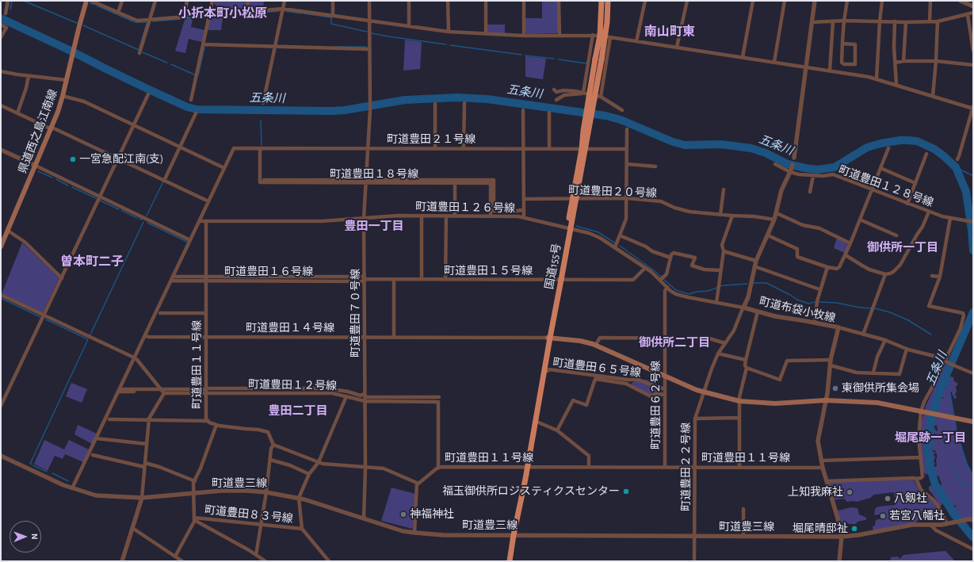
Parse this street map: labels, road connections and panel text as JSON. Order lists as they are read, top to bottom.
{
  "streets": {
    "highway": ["国道155号"],
    "main road": ["県道西之島江南線"],
    "street": [
      "町道豊田２１号線",
      "町道豊田１８号線",
      "町道豊田１２８号線",
      "町道豊田２０号線",
      "町道豊田１２６号線",
      "町道豊田１５号線",
      "町道布袋小牧線",
      "町道豊田７０号線",
      "町道豊田１４号線",
      "町道豊田１１号線",
      "町道豊田６５号線",
      "町道豊田１２号線",
      "町道豊田６２号線",
      "町道豊田２２号線",
      "町道豊三線",
      "町道豊田８３号線"
    ]
  },
  "crossings": [
    ["町道豊田２１号線", "町道豊田１８号線"],
    ["町道豊田２１号線", "国道155号"],
    ["町道豊田２１号線", "町道豊田７０号線"],
    ["町道豊田１８号線", "町道豊田１２６号線"],
    ["町道豊田１８号線", "町道豊田７０号線"],
    ["町道豊田１２８号線", "町道布袋小牧線"],
    ["町道豊田２０号線", "国道155号"],
    ["町道豊田２０号線", "町道布袋小牧線"],
    ["町道豊田１２６号線", "国道155号"],
    ["町道豊田１２６号線", "町道豊田１５号線"],
    ["町道豊田１２６号線", "町道布袋小牧線"],
    ["町道豊田１２６号線", "町道豊田７０号線"],
    ["町道豊田１２６号線", "町道豊田１１号線"],
    ["町道豊田１２６号線", "町道豊田６２号線"],
    ["町道豊田１２６号線", "町道豊田２２号線"],
    ["国道155号", "町道豊田１５号線"],
    ["国道155号", "町道豊田１４号線"],
    ["国道155号", "町道豊田１１号線"],
    ["国道155号", "町道豊田６５号線"],
    ["国道155号", "町道豊三線"],
    ["町道豊田１５号線", "町道豊田７０号線"],
    ["町道豊田１５号線", "町道豊田１１号線"],
    ["町道布袋小牧線", "町道豊田１１号線"],
    ["町道布袋小牧線", "町道豊田２２号線"],
    ["町道布袋小牧線", "町道豊三線"],
    ["町道豊田７０号線", "町道豊田１４号線"],
    ["町道豊田７０号線", "町道豊田１２号線"],
    ["町道豊田７０号線", "町道豊三線"],
    ["町道豊田１４号線", "町道豊田１１号線"],
    ["町道豊田１１号線", "町道豊田１２号線"],
    ["町道豊田１１号線", "町道豊田６２号線"],
    ["町道豊田１１号線", "町道豊田２２号線"],
    ["町道豊田６５号線", "町道豊田６２号線"],
    ["町道豊田２２号線", "町道豊三線"]
  ],
  "districts": [
    "小折本町小松原",
    "南山町東",
    "豊田一丁目",
    "御供所一丁目",
    "曽本町二子",
    "御供所二丁目",
    "豊田二丁目",
    "堀尾跡一丁目"
  ],
  "water": ["五条川"],
  "places": [
    "一宮急配江南(支)",
    "東御供所集会場",
    "福玉御供所ロジスティクスセンター",
    "上知我麻社",
    "八剱社",
    "神福神社",
    "若宮八幡社",
    "堀尾晴邸祉"
  ],
  "north": "right"
}
